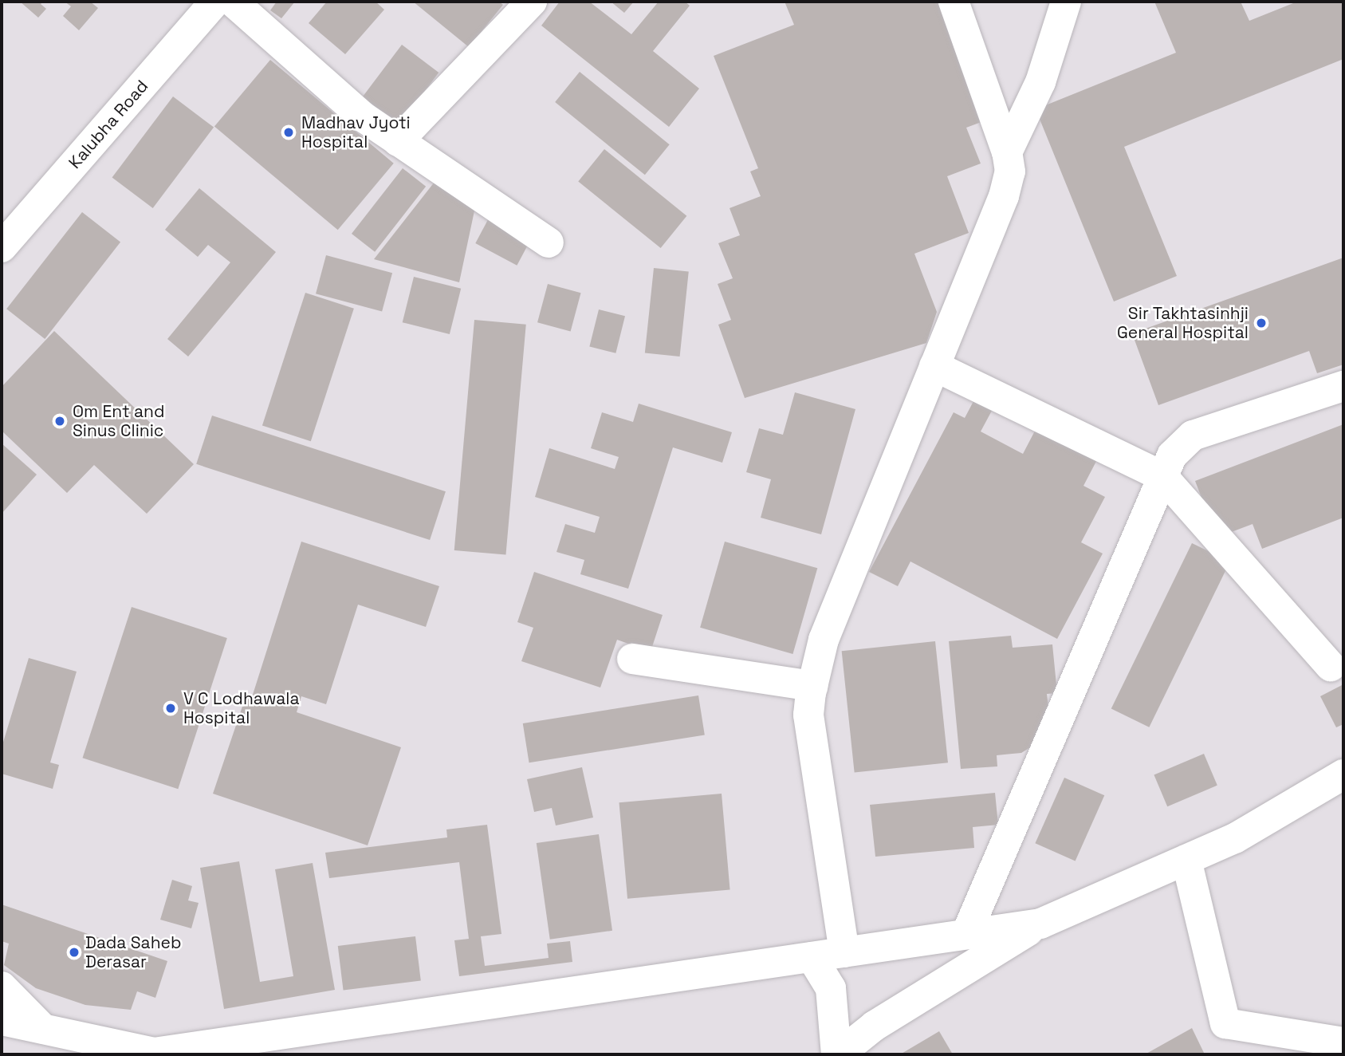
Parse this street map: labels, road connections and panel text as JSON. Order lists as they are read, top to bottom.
{
  "streets": {
    "street": ["Kalubha Road"]
  },
  "places": [
    "Madhav Jyoti Hospital",
    "Sir Takhtasinhji General Hospital",
    "Om Ent and Sinus Clinic",
    "V C Lodhawala Hospital",
    "Dada Saheb Derasar"
  ]
}
